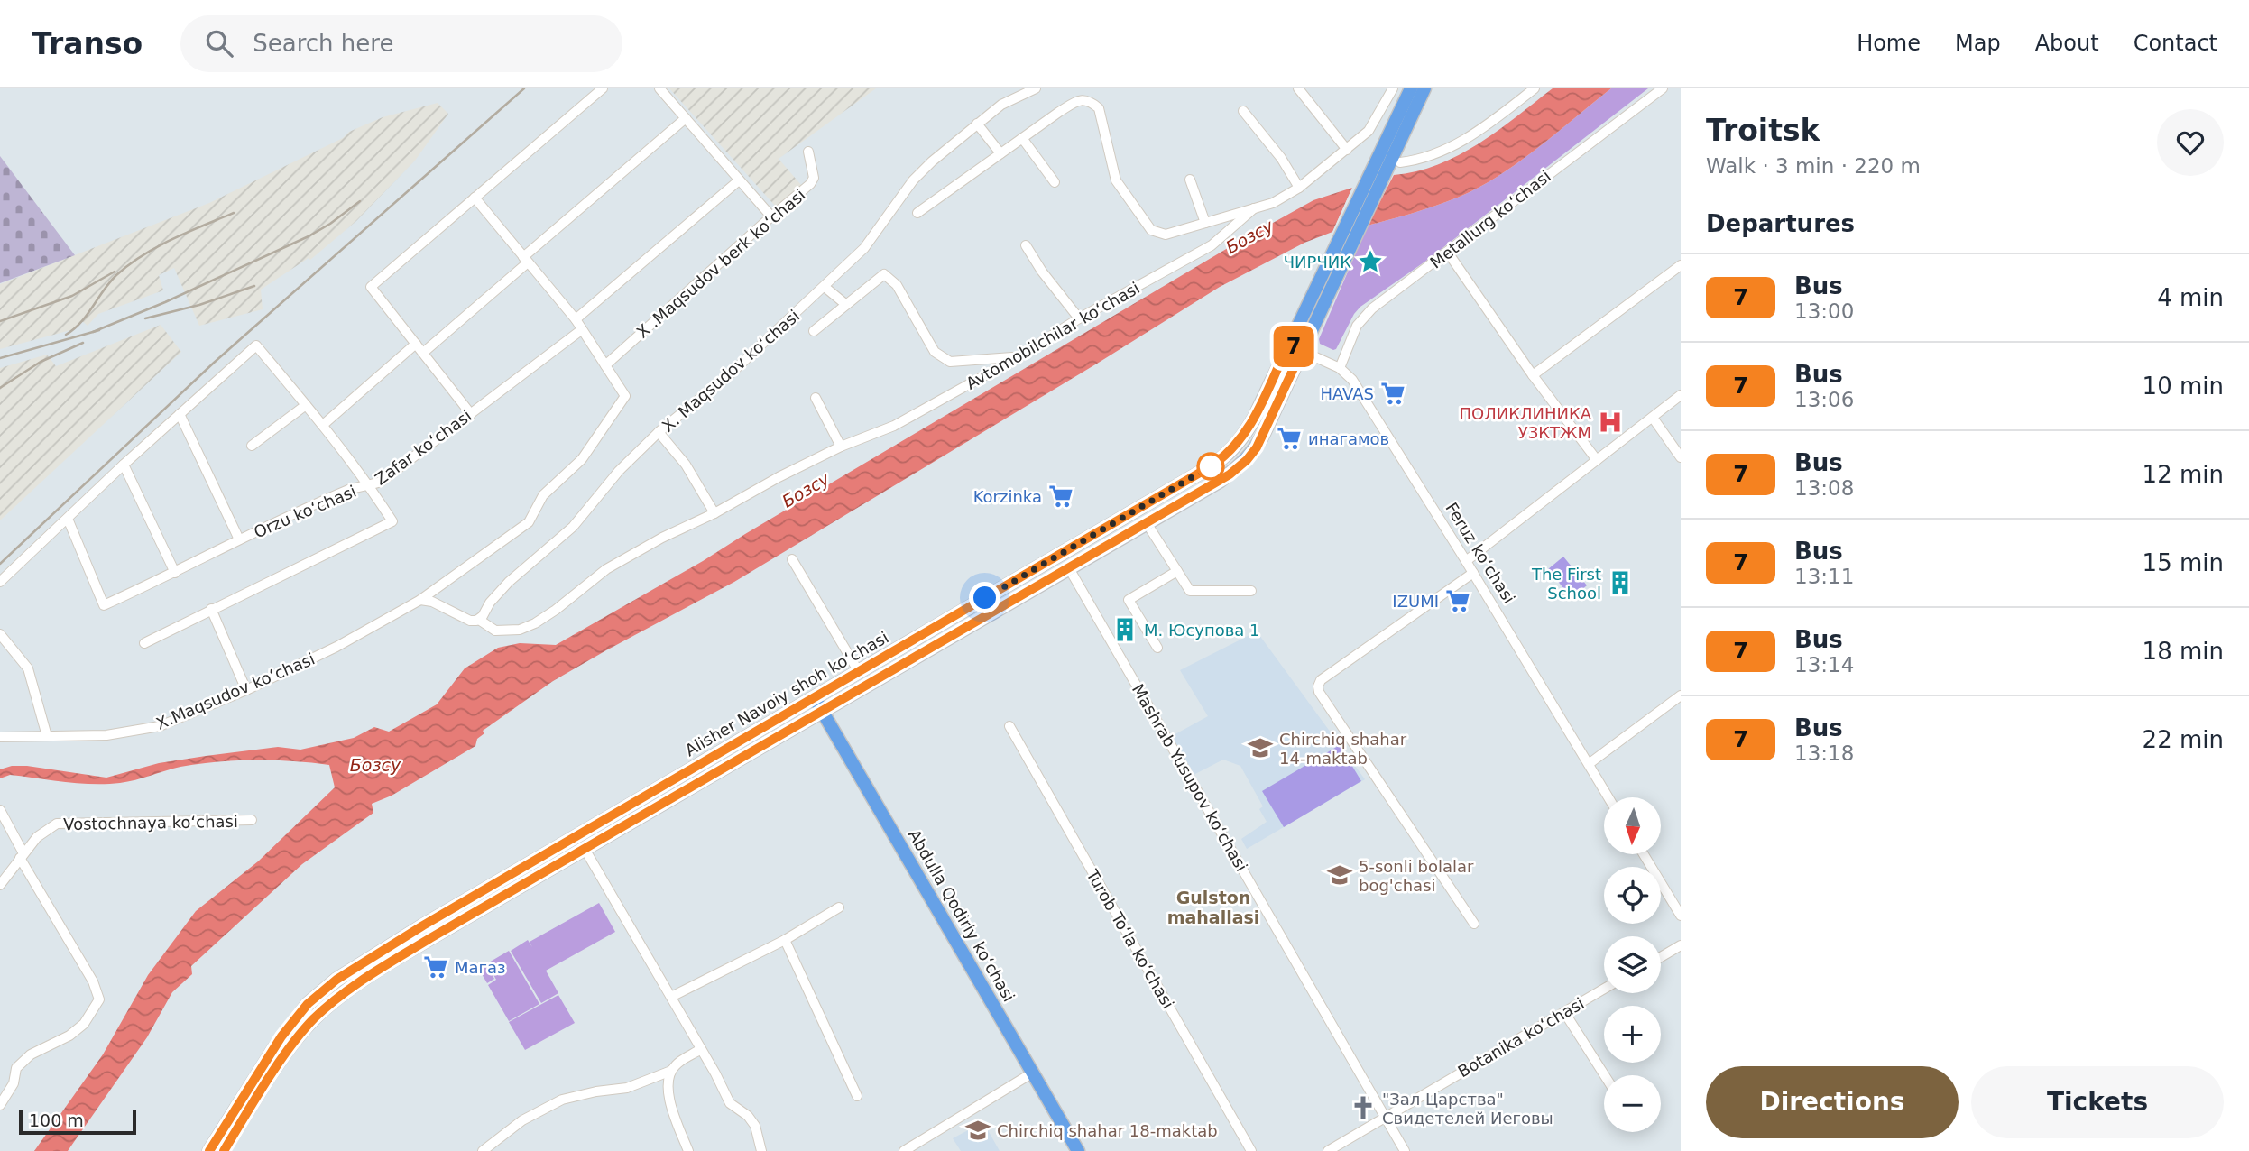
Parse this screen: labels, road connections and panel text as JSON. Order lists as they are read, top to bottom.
{
  "streets": {
    "main road": ["Feruz ko‘chasi", "Alisher Navoiy shoh koʻchasi", "Abdulla Qodiriy ko‘chasi"],
    "street": [
      "Metallurg ko‘chasi",
      "X .Maqsudov berk ko‘chasi",
      "Avtomobilchilar ko‘chasi",
      "X. Maqsudov ko‘chasi",
      "Zafar ko‘chasi",
      "Orzu ko‘chasi",
      "X.Maqsudov ko‘chasi",
      "Mashrab Yusupov ko‘chasi",
      "Vostochnaya ko‘chasi",
      "Turob To‘la ko‘chasi",
      "Botanika ko‘chasi"
    ]
  },
  "crossings": [
    ["Metallurg ko‘chasi", "Feruz ko‘chasi"],
    ["X .Maqsudov berk ko‘chasi", "X.Maqsudov ko‘chasi"],
    ["Avtomobilchilar ko‘chasi", "X. Maqsudov ko‘chasi"],
    ["Zafar ko‘chasi", "Orzu ko‘chasi"],
    ["Feruz ko‘chasi", "Alisher Navoiy shoh koʻchasi"],
    ["Alisher Navoiy shoh koʻchasi", "Mashrab Yusupov ko‘chasi"],
    ["Alisher Navoiy shoh koʻchasi", "Abdulla Qodiriy ko‘chasi"],
    ["Mashrab Yusupov ko‘chasi", "Botanika ko‘chasi"]
  ],
  "districts": ["Gulston mahallasi"],
  "water": ["Бозсу"],
  "places": {
    "place": ["ЧИРЧИК"],
    "supermarket": [
      "HAVAS",
      "инагамов",
      "Korzinka",
      "IZUMI",
      "Магаз"
    ],
    "hospital": ["ПОЛИКЛИНИКА УЗКТЖМ"],
    "building": ["The First School", "М. Юсупова 1"],
    "school or university": ["Chirchiq shahar 14-maktab", "5-sonli bolalar bog'chasi", "Chirchiq shahar 18-maktab"],
    "church": ["\"Зал Царства\" Свидетелей Иеговы"]
  },
  "lines": ["bus line 7"],
  "scale_bar": "100 m",
  "north": "bottom",
  "page": {
    "header": "Transo",
    "search": "Search here",
    "nav": [
      "Home",
      "Map",
      "About",
      "Contact"
    ],
    "on_map": "7",
    "heading": [
      ["Troitsk", "Walk · 3 min · 220 m"],
      "Departures"
    ],
    "list": [
      {
        "mark": "7",
        "name": "Bus",
        "note": "13:00",
        "value": "4 min"
      },
      {
        "mark": "7",
        "name": "Bus",
        "note": "13:06",
        "value": "10 min"
      },
      {
        "mark": "7",
        "name": "Bus",
        "note": "13:08",
        "value": "12 min"
      },
      {
        "mark": "7",
        "name": "Bus",
        "note": "13:11",
        "value": "15 min"
      },
      {
        "mark": "7",
        "name": "Bus",
        "note": "13:14",
        "value": "18 min"
      },
      {
        "mark": "7",
        "name": "Bus",
        "note": "13:18",
        "value": "22 min"
      }
    ],
    "map_buttons": ["+", "−"],
    "buttons": ["Directions", "Tickets"],
    "scale": "100 m"
  }
}
